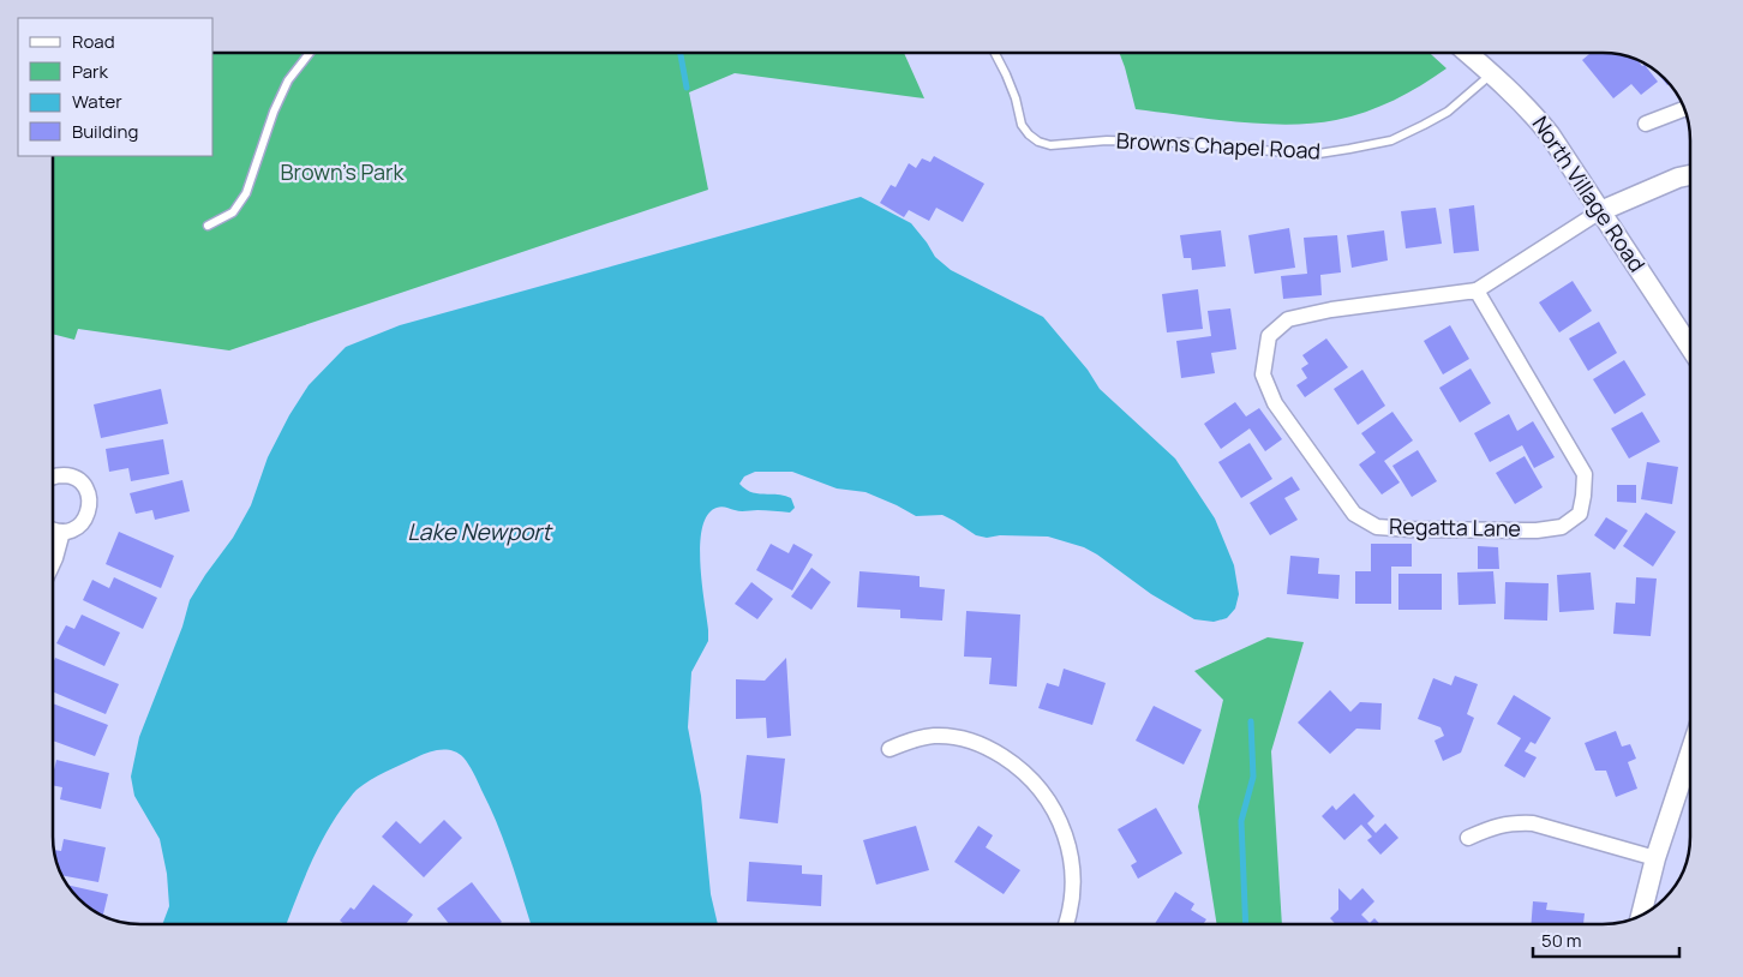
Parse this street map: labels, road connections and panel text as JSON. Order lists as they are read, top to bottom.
{
  "streets": {
    "street": ["North Village Road", "Regatta Lane"],
    "lane": ["Browns Chapel Road"]
  },
  "crossings": [
    ["Browns Chapel Road", "North Village Road"],
    ["North Village Road", "Regatta Lane"]
  ],
  "water": ["Lake Newport"],
  "parks": ["Brown's Park"],
  "legend": [
    "Road",
    "Park",
    "Water",
    "Building"
  ],
  "scale_bar": "50 m"
}
